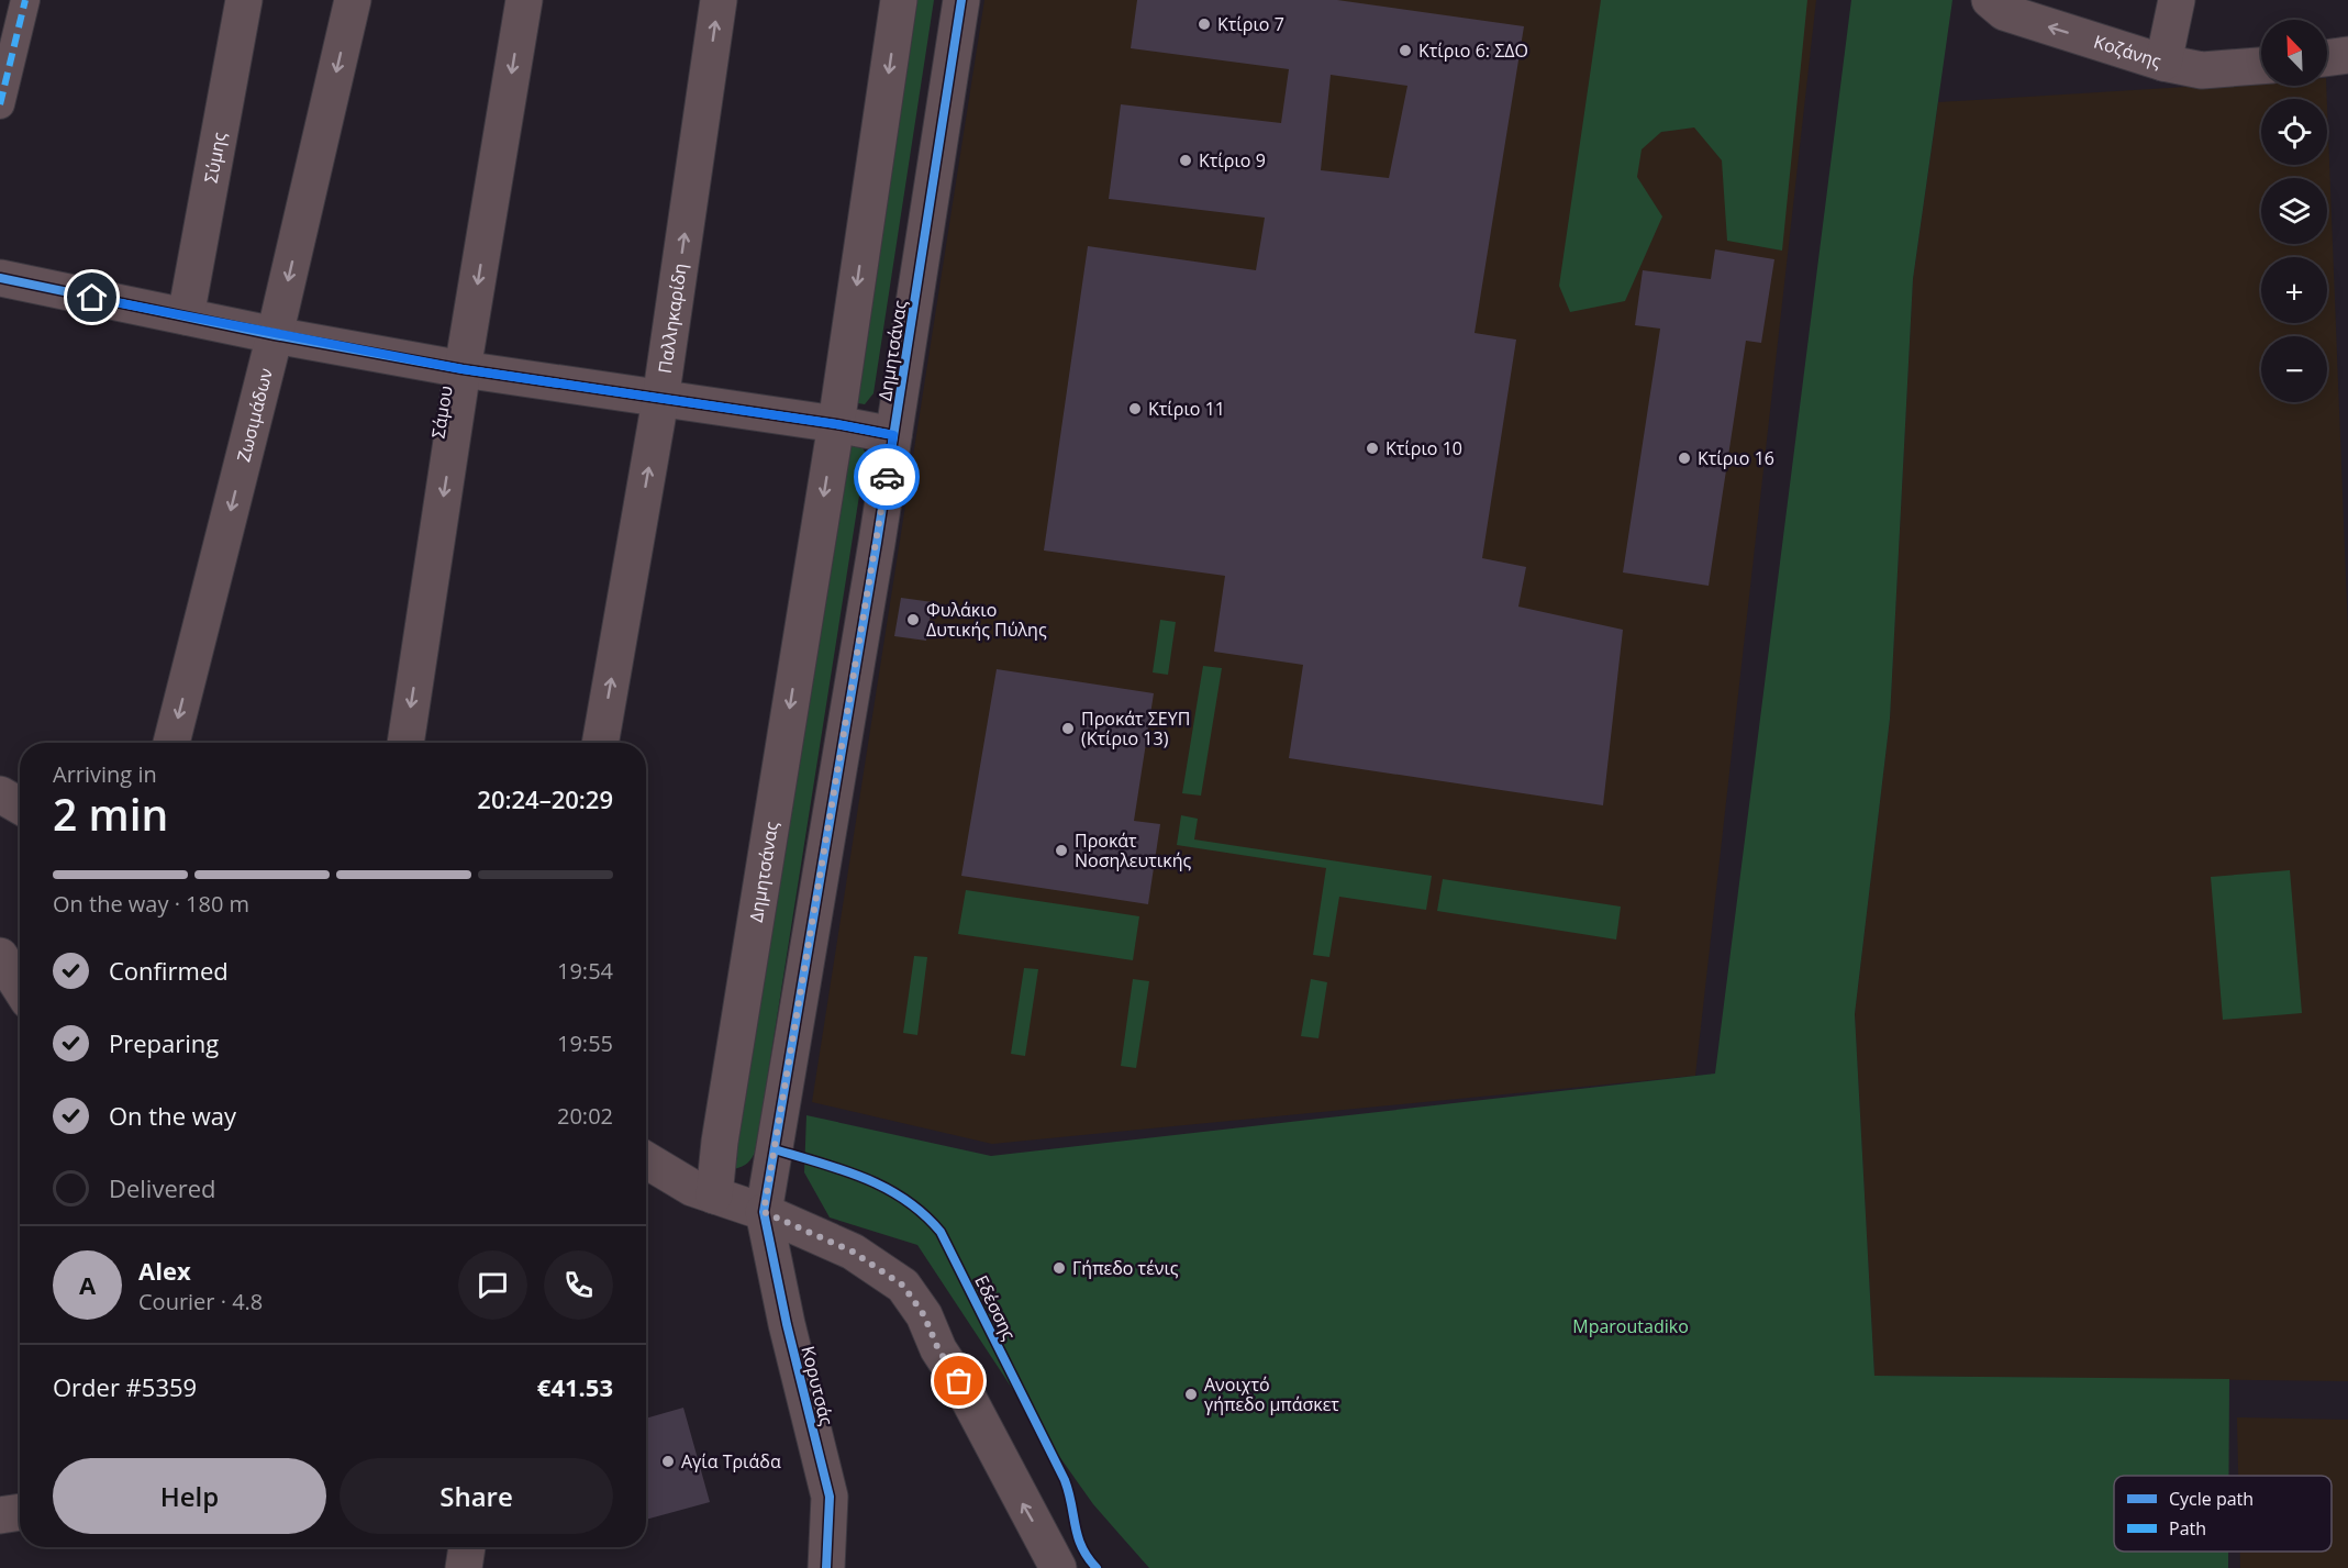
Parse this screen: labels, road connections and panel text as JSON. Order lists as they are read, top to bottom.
{
  "streets": {
    "street": [
      "Κοζάνης",
      "Σύμης",
      "Παλληκαρίδη",
      "Δημητσάνας",
      "Σάμου",
      "Ζωσιμάδων",
      "Κορυτσάς"
    ],
    "cycle path": ["Εδέσσης"]
  },
  "crossings": [
    ["Δημητσάνας", "Κορυτσάς"]
  ],
  "one_way": [
    "Κοζάνης",
    "Παλληκαρίδη",
    "Σάμου",
    "Ζωσιμάδων"
  ],
  "parks": ["Mparoutadiko"],
  "places": [
    "Κτίριο 7",
    "Κτίριο 6: ΣΔΟ",
    "Κτίριο 9",
    "Κτίριο 11",
    "Κτίριο 10",
    "Κτίριο 16",
    "Φυλάκιο Δυτικής Πύλης",
    "Προκάτ ΣΕΥΠ (Κτίριο 13)",
    "Προκάτ Νοσηλευτικής",
    "Γήπεδο τένις",
    "Ανοιχτό γήπεδο μπάσκετ",
    "Αγία Τριάδα"
  ],
  "legend": ["Cycle path", "Path"],
  "north": "top left",
  "page": {
    "map_buttons": ["+", "−"],
    "heading": ["2 min", "Arriving in", "20:24–20:29"],
    "panel": [
      "Alex",
      "Courier · 4.8",
      "Order #5359",
      "€41.53"
    ],
    "bar": "On the way · 180 m",
    "list": [
      ["Confirmed", "19:54"],
      ["Preparing", "19:55"],
      ["On the way", "20:02"],
      "Delivered"
    ],
    "round": "A",
    "buttons": ["Help", "Share"]
  }
}
